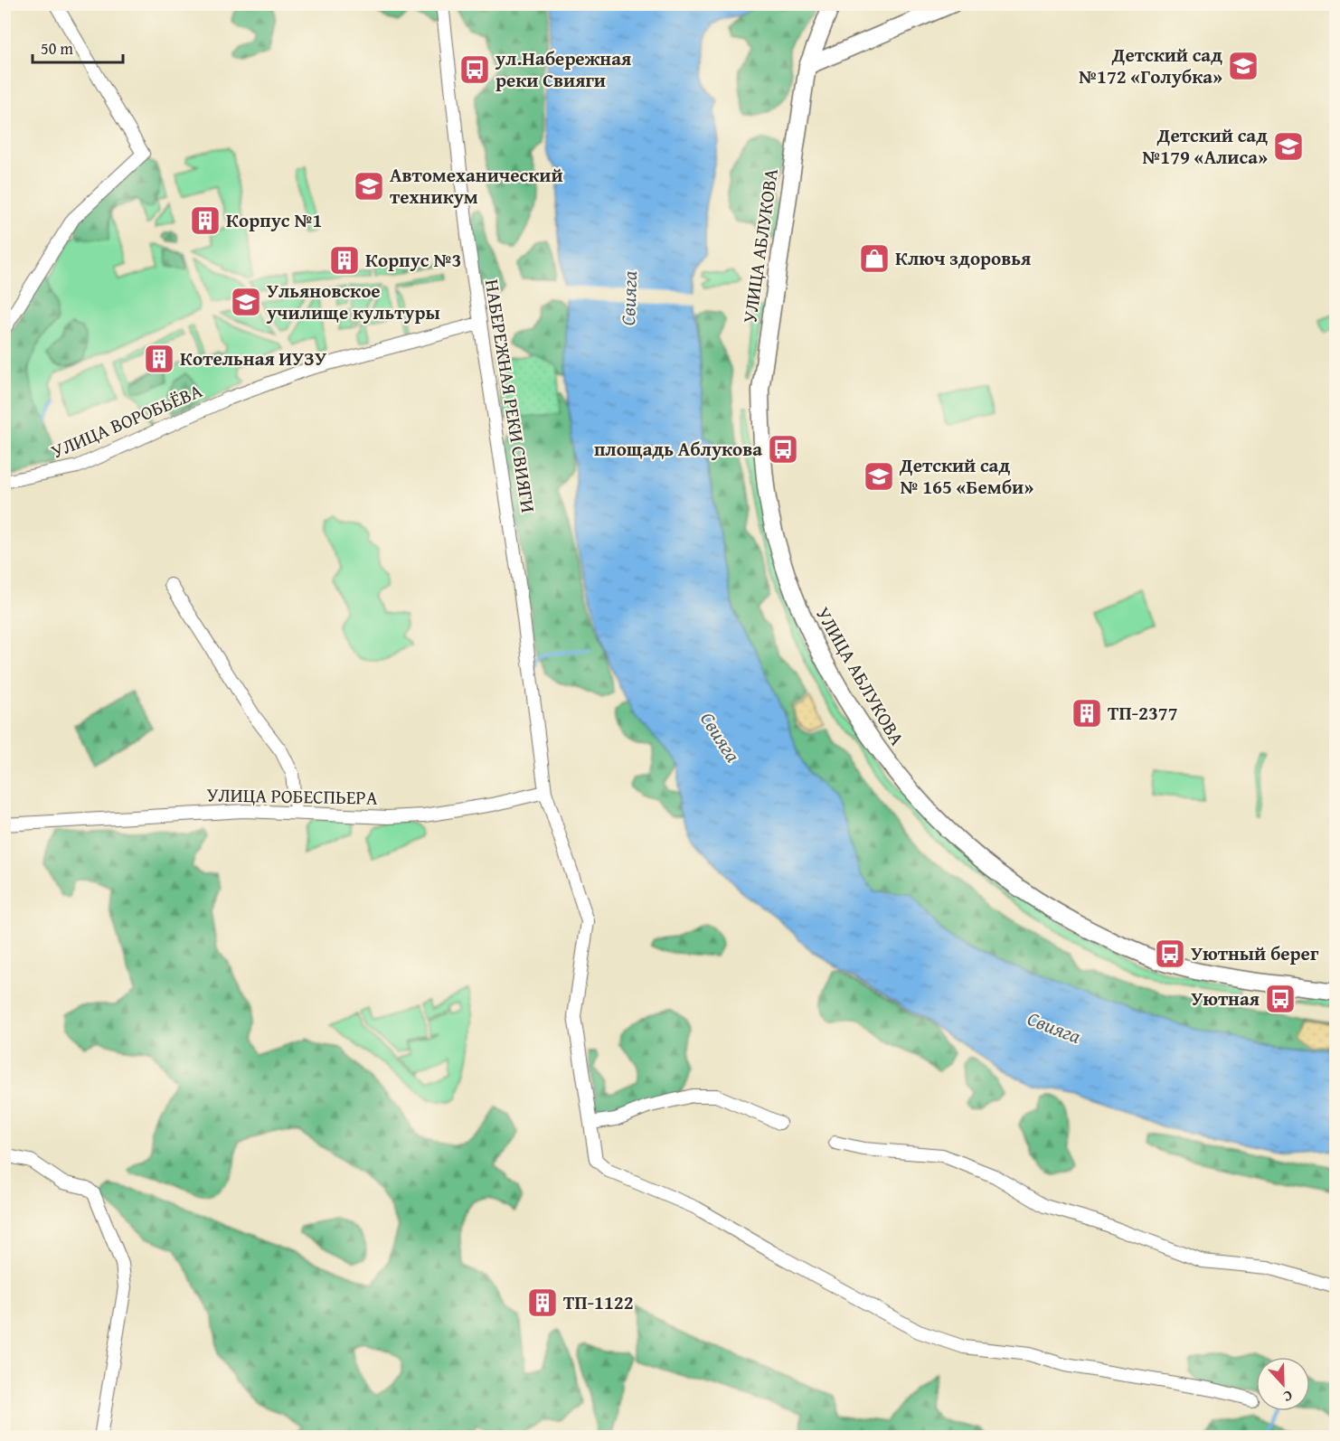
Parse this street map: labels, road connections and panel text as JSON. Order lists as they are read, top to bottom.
{
  "streets": {
    "street": [
      "УЛИЦА АБЛУКОВА",
      "НАБЕРЕЖНАЯ РЕКИ СВИЯГИ",
      "УЛИЦА ВОРОБЬЁВА",
      "УЛИЦА РОБЕСПЬЕРА"
    ]
  },
  "crossings": [
    ["НАБЕРЕЖНАЯ РЕКИ СВИЯГИ", "УЛИЦА ВОРОБЬЁВА"],
    ["НАБЕРЕЖНАЯ РЕКИ СВИЯГИ", "УЛИЦА РОБЕСПЬЕРА"]
  ],
  "water": ["Свияга"],
  "places": {
    "school or university": [
      "Детский сад №172 «Голубка»",
      "Детский сад №179 «Алиса»",
      "Автомеханический техникум",
      "Ульяновское училище культуры",
      "Детский сад № 165 «Бемби»"
    ],
    "bus stop": [
      "ул.Набережная реки Свияги",
      "площадь Аблукова",
      "Уютный берег",
      "Уютная"
    ],
    "building": [
      "Корпус №1",
      "Корпус №3",
      "Котельная ИУЗУ",
      "ТП-2377",
      "ТП-1122"
    ],
    "shop": ["Ключ здоровья"]
  },
  "scale_bar": "50 m",
  "north": "bottom"
}
